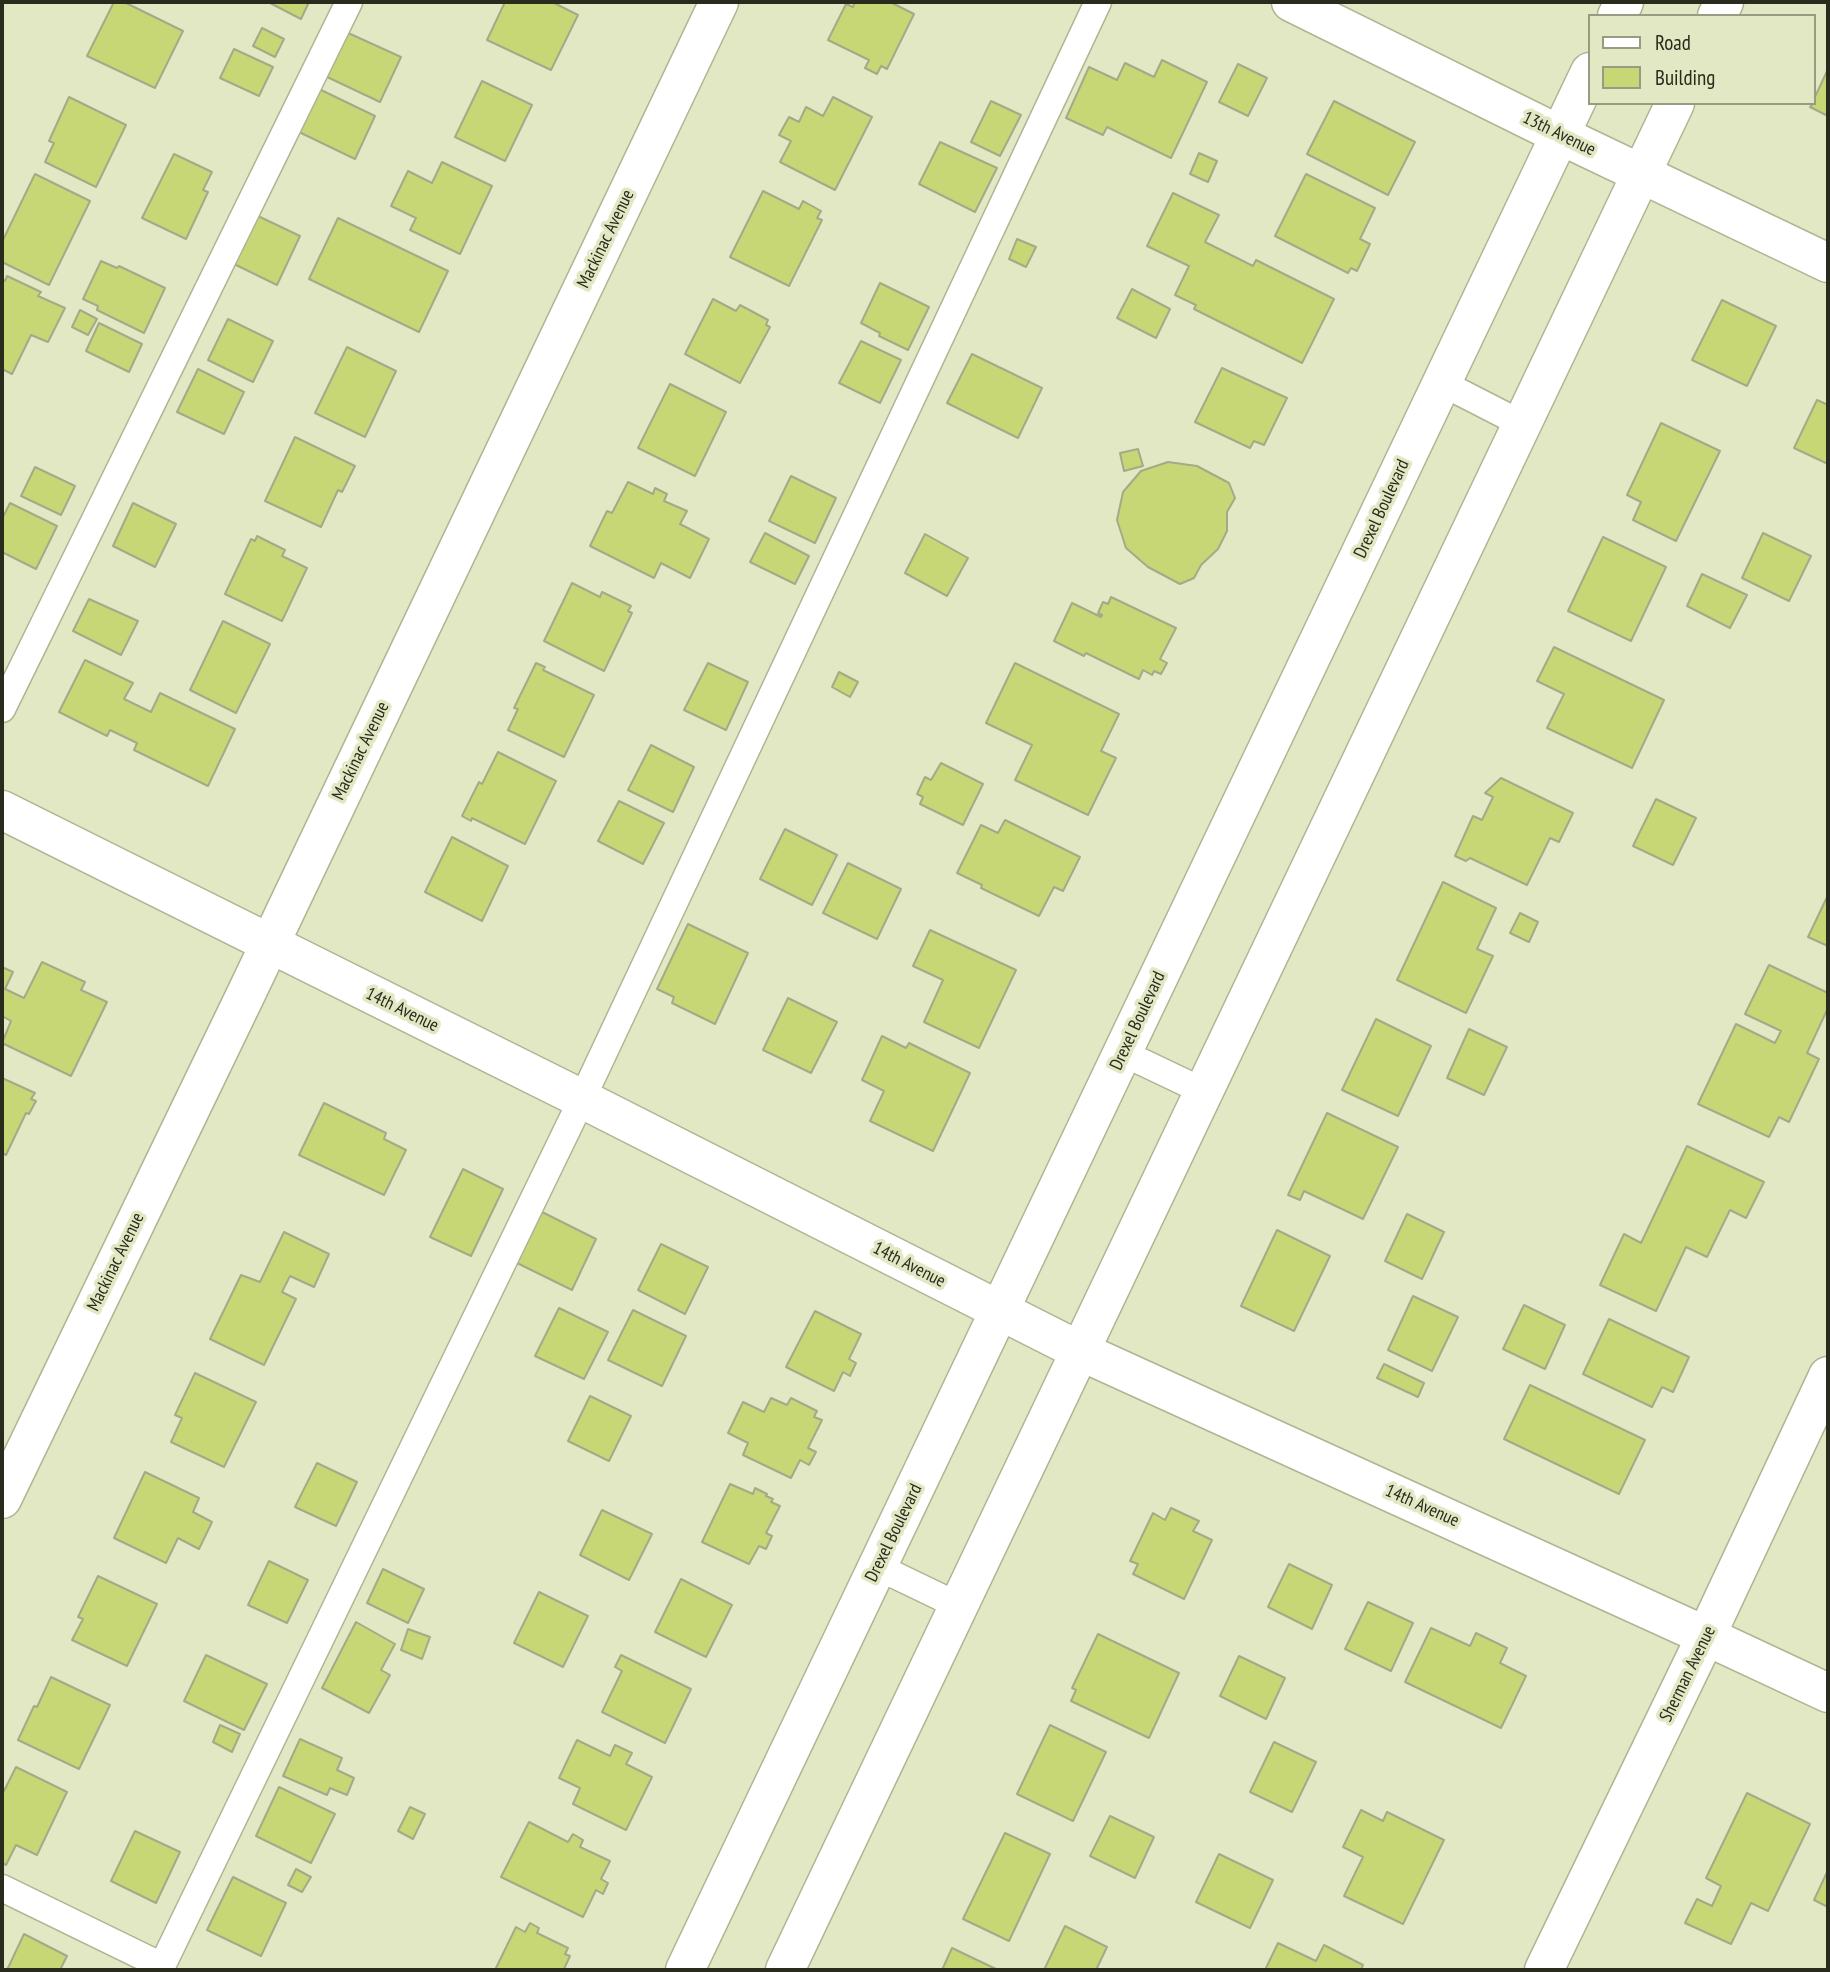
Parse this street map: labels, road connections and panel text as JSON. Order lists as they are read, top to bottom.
{
  "streets": {
    "street": [
      "13th Avenue",
      "Mackinac Avenue",
      "Drexel Boulevard",
      "14th Avenue",
      "Sherman Avenue"
    ]
  },
  "crossings": [
    ["13th Avenue", "Drexel Boulevard"],
    ["Mackinac Avenue", "14th Avenue"],
    ["Drexel Boulevard", "14th Avenue"],
    ["14th Avenue", "Sherman Avenue"]
  ],
  "legend": ["Road", "Building"]
}
